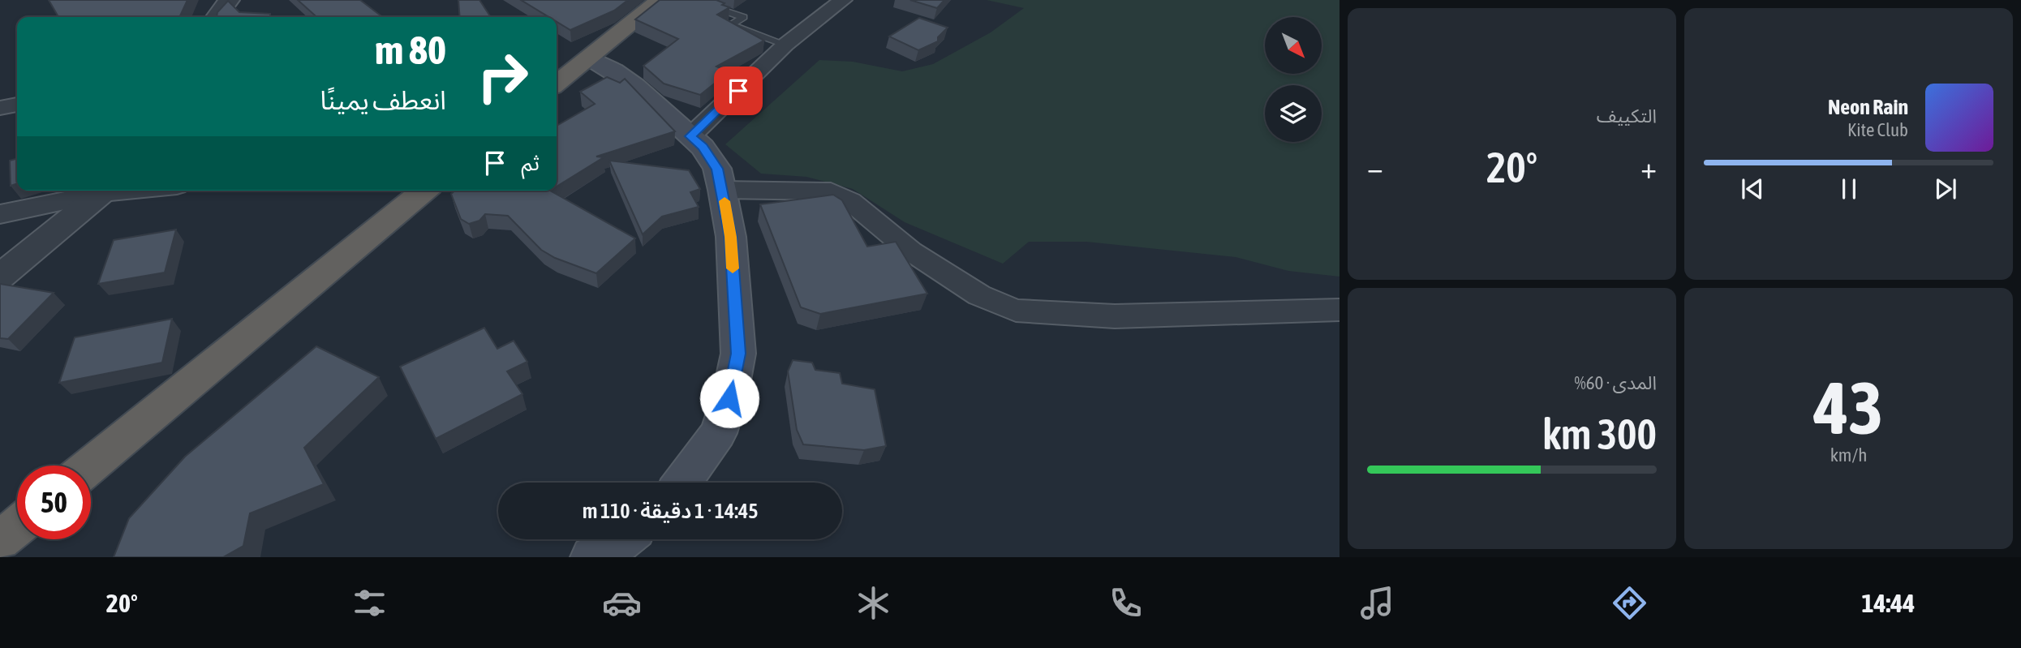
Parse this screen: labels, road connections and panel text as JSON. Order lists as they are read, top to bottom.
{
  "north": "bottom right",
  "page": {
    "tile": [
      "التكييف",
      ["43", "km/h"],
      ["المدى · 60%", "300 km"]
    ],
    "turn": ["80 m", "انعطف يمينًا"],
    "song": ["Neon Rain", "Kite Club"],
    "then": "ثم",
    "heat": ["−", "20°", "+"],
    "limit": "50",
    "trip": "14:45 · 1 دقيقة · 110 m",
    "tabs": ["14:44", "20°"]
  }
}
